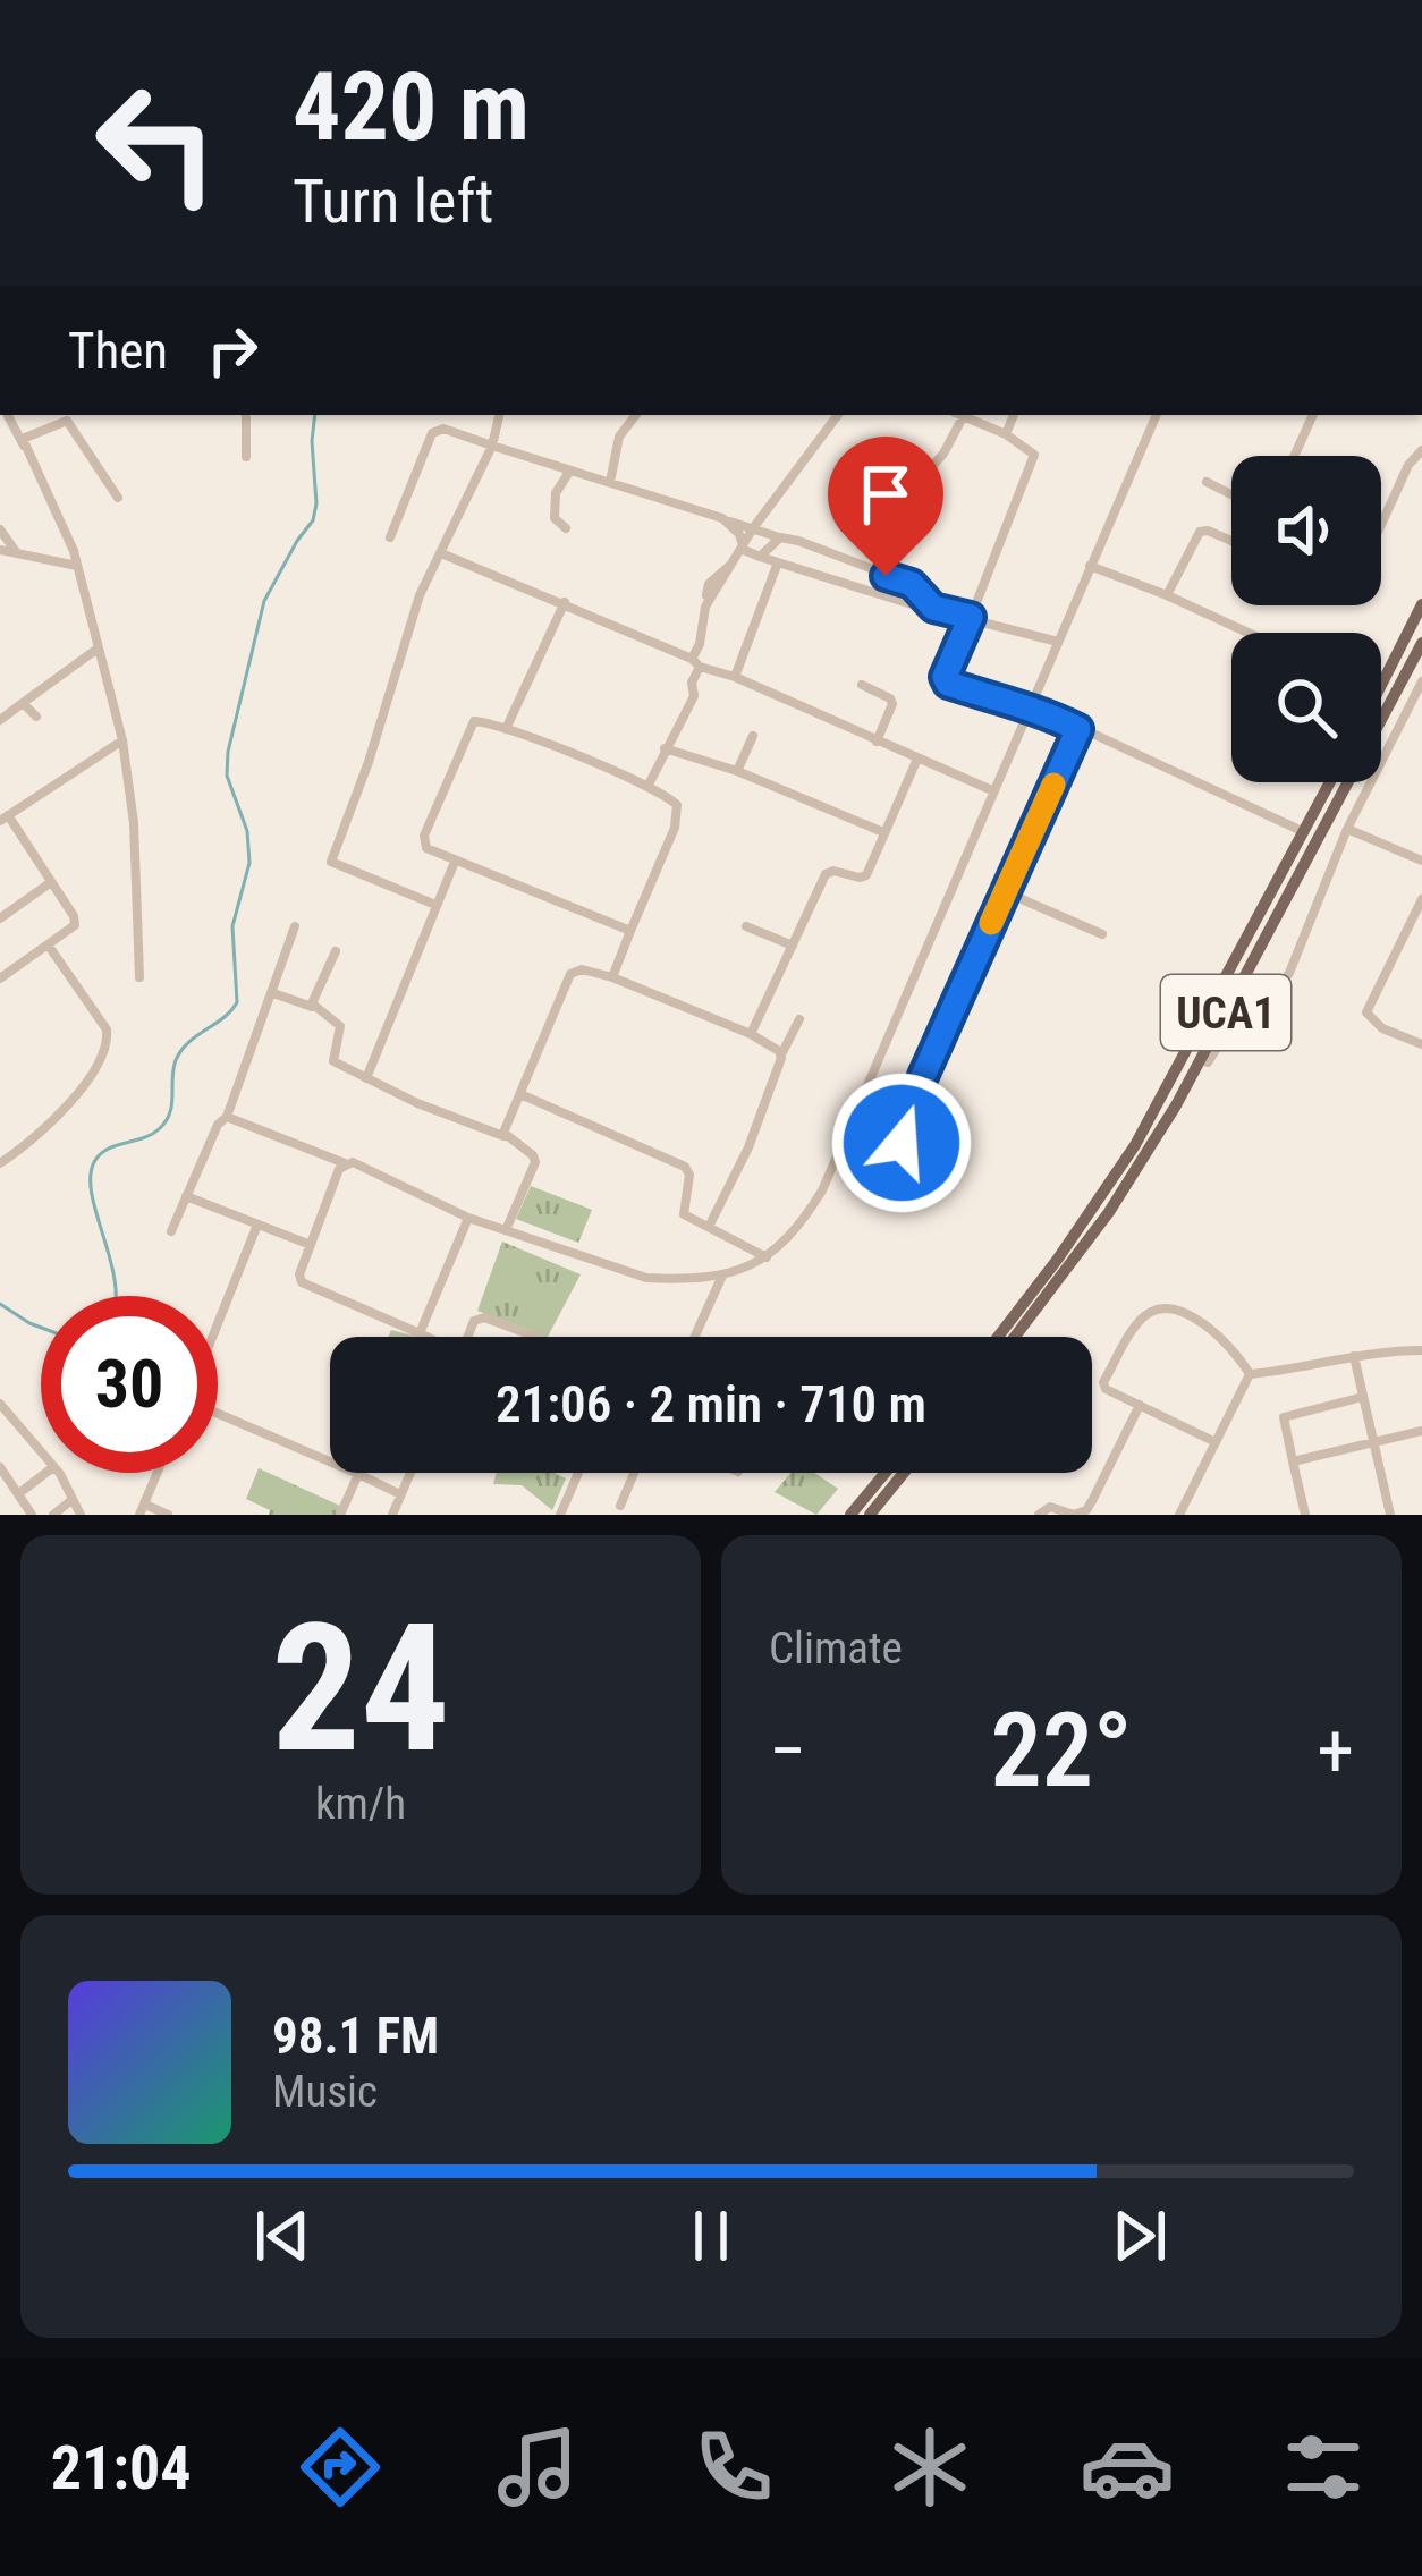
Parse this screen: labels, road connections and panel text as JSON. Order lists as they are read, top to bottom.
{
  "streets": {
    "main road": ["UCA1"]
  },
  "page": {
    "turn": ["420 m", "Turn left"],
    "then": "Then",
    "limit": "30",
    "trip": "21:06 · 2 min · 710 m",
    "tile": [
      ["24", "km/h"],
      "Climate"
    ],
    "heat": ["−", "22°", "+"],
    "song": ["98.1 FM", "Music"],
    "tabs": "21:04"
  }
}
